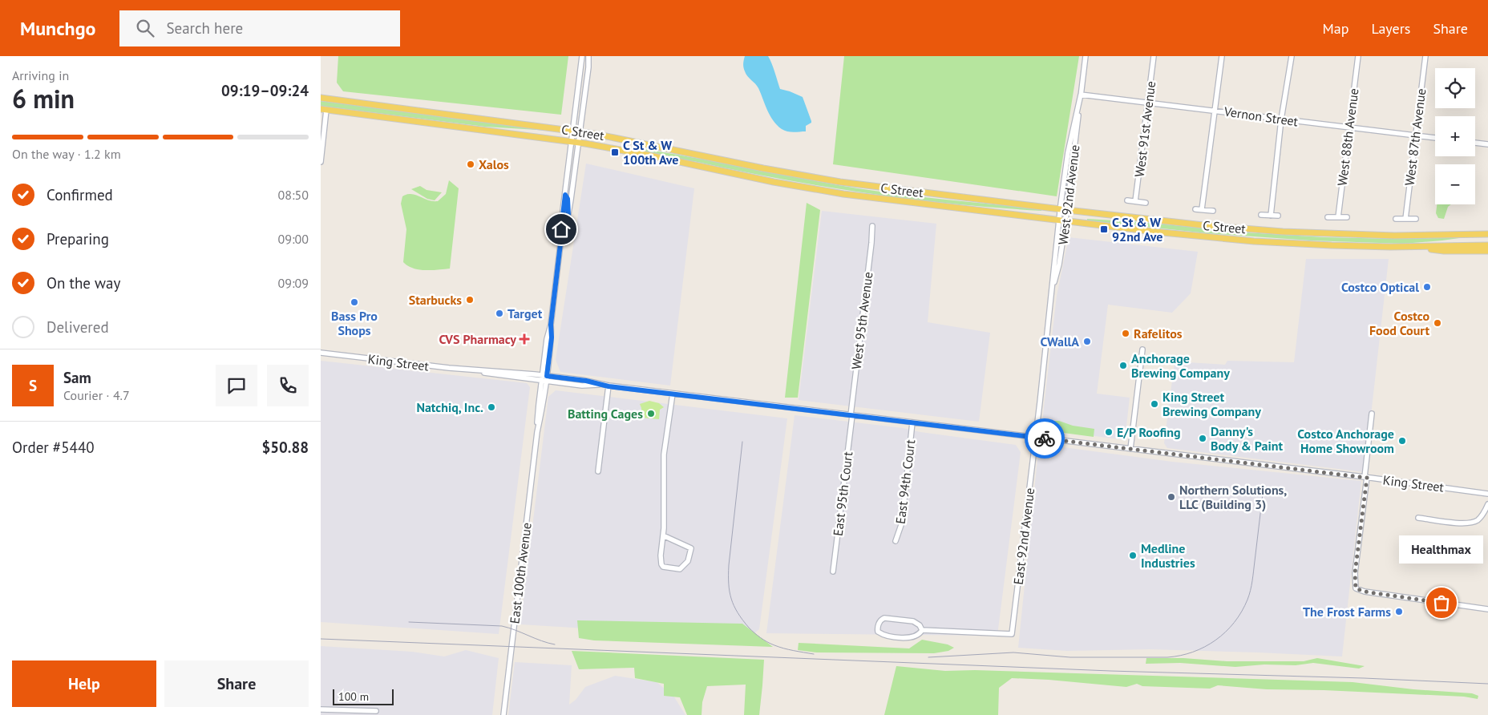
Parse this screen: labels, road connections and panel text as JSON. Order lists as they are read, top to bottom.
{
  "streets": {
    "main road": ["C Street"],
    "street": [
      "Vernon Street",
      "West 91st Avenue",
      "West 88th Avenue",
      "West 87th Avenue",
      "West 92nd Avenue",
      "West 95th Avenue",
      "King Street",
      "East 94th Court",
      "East 95th Court",
      "East 92nd Avenue",
      "East 100th Avenue"
    ]
  },
  "crossings": [
    ["Vernon Street", "West 91st Avenue"],
    ["Vernon Street", "West 88th Avenue"],
    ["Vernon Street", "West 87th Avenue"],
    ["Vernon Street", "West 92nd Avenue"],
    ["C Street", "West 92nd Avenue"],
    ["West 92nd Avenue", "King Street"],
    ["West 92nd Avenue", "East 92nd Avenue"],
    ["West 95th Avenue", "King Street"],
    ["West 95th Avenue", "East 95th Court"],
    ["King Street", "East 94th Court"],
    ["King Street", "East 95th Court"],
    ["King Street", "East 92nd Avenue"],
    ["King Street", "East 100th Avenue"]
  ],
  "places": {
    "transit": ["C St & W 100th Ave", "C St & W 92nd Ave"],
    "other": [
      "Xalos",
      "Costco Optical",
      "Starbucks",
      "Bass Pro Shops",
      "Target",
      "Costco Food Court",
      "Rafelitos",
      "CWallA",
      "Anchorage Brewing Company",
      "King Street Brewing Company",
      "Natchiq, Inc.",
      "Batting Cages",
      "E/P Roofing",
      "Danny's Body & Paint",
      "Costco Anchorage Home Showroom",
      "Northern Solutions, LLC (Building 3)",
      "Medline Industries",
      "Healthmax",
      "The Frost Farms"
    ],
    "health": ["CVS Pharmacy"]
  },
  "scale_bar": "100 m",
  "page": {
    "header": "Munchgo",
    "search": "Search here",
    "nav": ["Map", "Layers", "Share"],
    "heading": ["6 min", "Arriving in", "09:19–09:24"],
    "panel": [
      "Sam",
      "Courier · 4.7",
      "Order #5440",
      "$50.88"
    ],
    "map_buttons": ["+", "−"],
    "bar": "On the way · 1.2 km",
    "list": [
      ["Confirmed", "08:50"],
      ["Preparing", "09:00"],
      ["On the way", "09:09"],
      "Delivered"
    ],
    "round": "S",
    "bubble": "Healthmax",
    "buttons": ["Help", "Share"],
    "scale": "100 m"
  }
}
